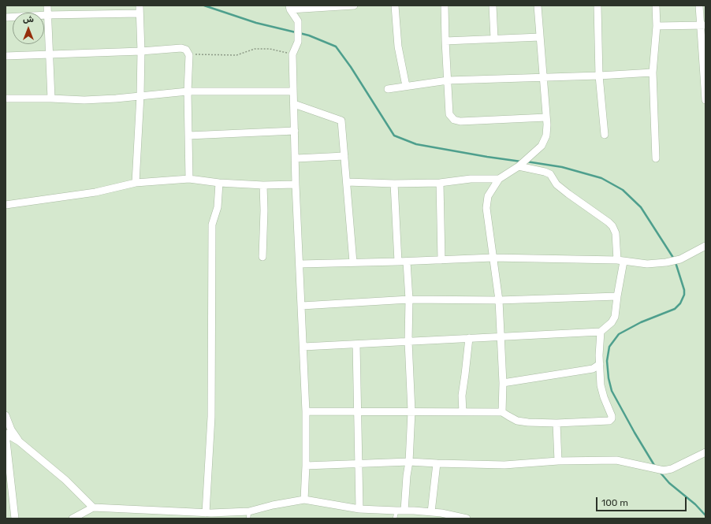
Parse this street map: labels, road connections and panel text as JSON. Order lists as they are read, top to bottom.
{
  "scale_bar": "100 m",
  "north": "top"
}
